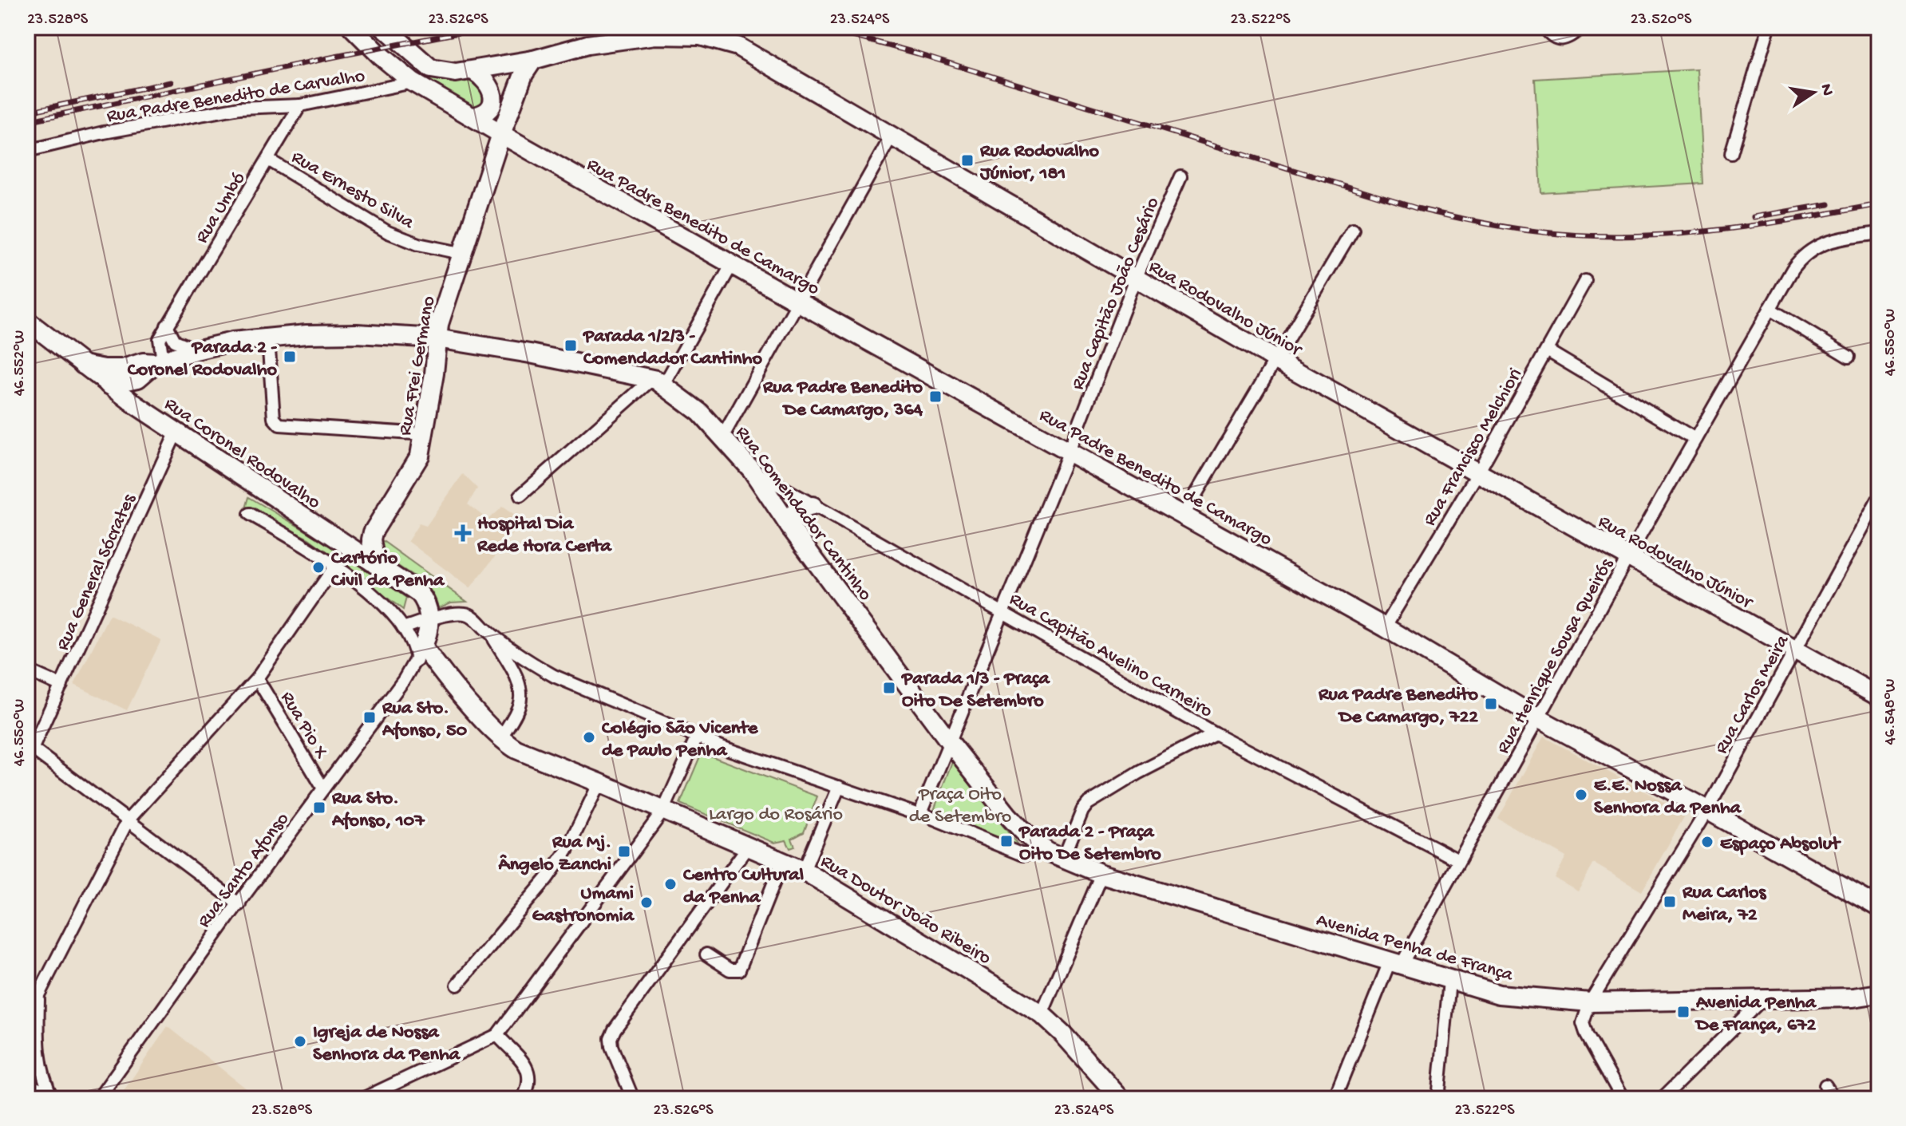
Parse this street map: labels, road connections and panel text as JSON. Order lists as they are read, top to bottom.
{
  "streets": {
    "main road": [
      "Rua Padre Benedito de Camargo",
      "Rua Rodovalho Júnior",
      "Rua Frei Germano",
      "Rua Coronel Rodovalho",
      "Rua Comendador Cantinho",
      "Rua Doutor João Ribeiro",
      "Avenida Penha de França"
    ],
    "street": [
      "Rua Padre Benedito de Carvalho",
      "Rua Ernesto Silva",
      "Rua Umbó",
      "Rua Capitão João Cesário",
      "Rua Francisco Melchiori",
      "Rua General Sócrates",
      "Rua Capitão Avelino Carneiro",
      "Rua Henrique Sousa Queirós",
      "Rua Carlos Meira",
      "Rua Pio X",
      "Rua Santo Afonso"
    ]
  },
  "crossings": [
    ["Rua Padre Benedito de Carvalho", "Rua Umbó"],
    ["Rua Padre Benedito de Carvalho", "Rua Padre Benedito de Camargo"],
    ["Rua Ernesto Silva", "Rua Umbó"],
    ["Rua Ernesto Silva", "Rua Frei Germano"],
    ["Rua Umbó", "Rua Comendador Cantinho"],
    ["Rua Padre Benedito de Camargo", "Rua Capitão João Cesário"],
    ["Rua Padre Benedito de Camargo", "Rua Frei Germano"],
    ["Rua Padre Benedito de Camargo", "Rua Francisco Melchiori"],
    ["Rua Padre Benedito de Camargo", "Rua Henrique Sousa Queirós"],
    ["Rua Padre Benedito de Camargo", "Rua Carlos Meira"],
    ["Rua Capitão João Cesário", "Rua Rodovalho Júnior"],
    ["Rua Capitão João Cesário", "Rua Comendador Cantinho"],
    ["Rua Capitão João Cesário", "Rua Capitão Avelino Carneiro"],
    ["Rua Rodovalho Júnior", "Rua Frei Germano"],
    ["Rua Rodovalho Júnior", "Rua Francisco Melchiori"],
    ["Rua Rodovalho Júnior", "Rua Henrique Sousa Queirós"],
    ["Rua Rodovalho Júnior", "Rua Carlos Meira"],
    ["Rua Frei Germano", "Rua Coronel Rodovalho"],
    ["Rua Frei Germano", "Rua Comendador Cantinho"],
    ["Rua Coronel Rodovalho", "Rua Comendador Cantinho"],
    ["Rua Coronel Rodovalho", "Rua General Sócrates"],
    ["Rua Comendador Cantinho", "Rua Capitão Avelino Carneiro"],
    ["Rua Comendador Cantinho", "Avenida Penha de França"],
    ["Rua Capitão Avelino Carneiro", "Rua Henrique Sousa Queirós"],
    ["Rua Henrique Sousa Queirós", "Avenida Penha de França"],
    ["Rua Carlos Meira", "Avenida Penha de França"],
    ["Rua Pio X", "Rua Santo Afonso"],
    ["Rua Santo Afonso", "Rua Doutor João Ribeiro"]
  ],
  "parks": ["Praça Oito de Setembro", "Largo do Rosário"],
  "places": {
    "transit": [
      "Rua Rodovalho Júnior, 181",
      "Parada 1/2/3 - Comendador Cantinho",
      "Parada 2 - Coronel Rodovalho",
      "Rua Padre Benedito De Camargo, 364",
      "Parada 1/3 - Praça Oito De Setembro",
      "Rua Padre Benedito De Camargo, 722",
      "Rua Sto. Afonso, 50",
      "Rua Sto. Afonso, 107",
      "Parada 2 - Praça Oito De Setembro",
      "Rua Mj. Ângelo Zanchi",
      "Rua Carlos Meira, 72",
      "Avenida Penha De França, 672"
    ],
    "health": ["Hospital Dia Rede Hora Certa"],
    "other": [
      "Cartório Civil da Penha",
      "Colégio São Vicente de Paulo Penha",
      "E.E. Nossa Senhora da Penha",
      "Espaço Absolut",
      "Centro Cultural da Penha",
      "Umami Gastronomia",
      "Igreja de Nossa Senhora da Penha"
    ]
  },
  "north": "right",
  "coordinates": [
    "23.528°S",
    "23.526°S",
    "23.524°S",
    "23.522°S",
    "23.520°S",
    "46.550°W",
    "46.552°W",
    "46.548°W"
  ]
}
